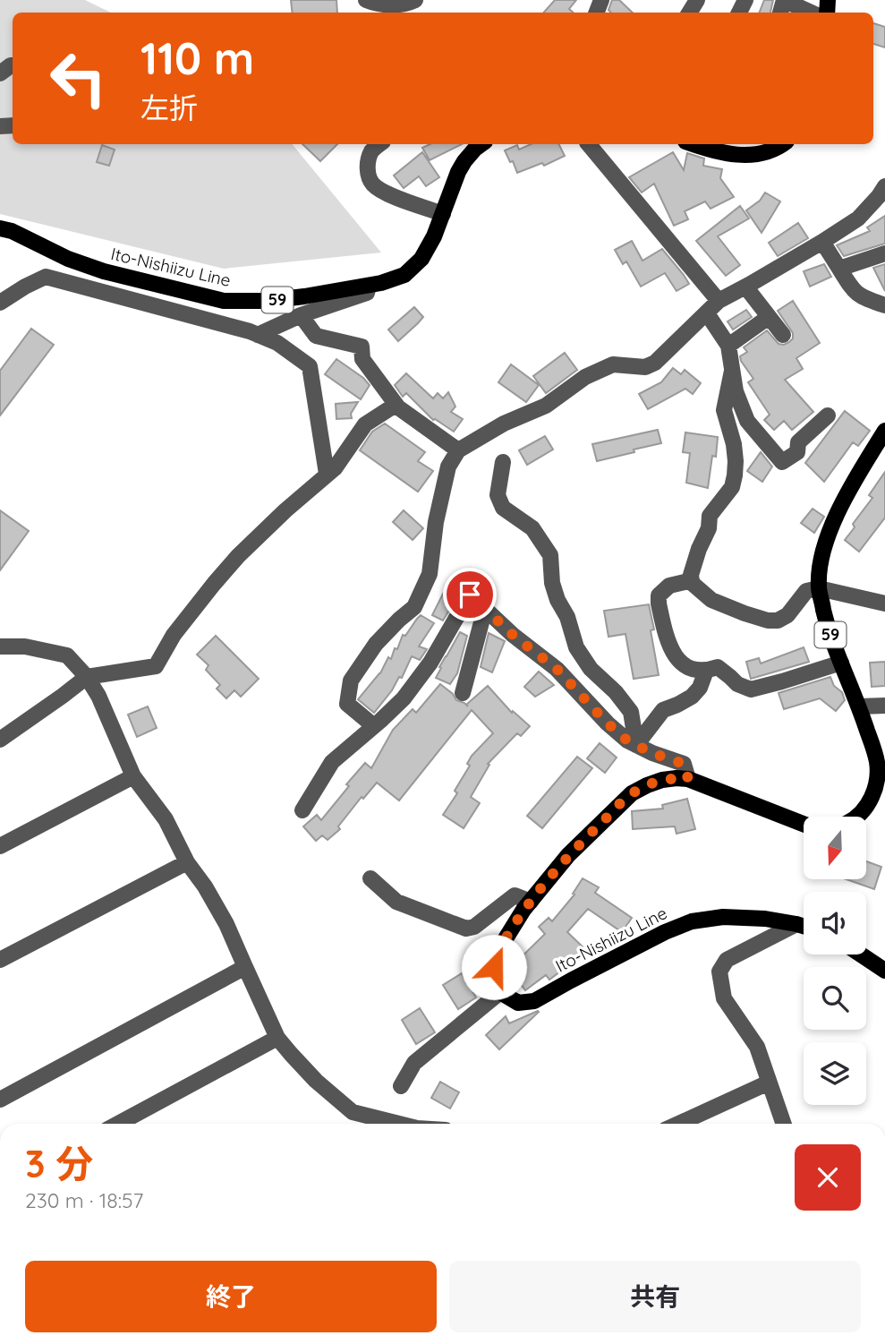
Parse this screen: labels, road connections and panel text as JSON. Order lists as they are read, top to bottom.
{
  "streets": {
    "main road": ["Ito-Nishiizu Line", "59"]
  },
  "north": "bottom",
  "page": {
    "turn": ["110 m", "左折"],
    "heading": ["3 分", "230 m · 18:57"],
    "buttons": ["終了", "共有"]
  }
}
